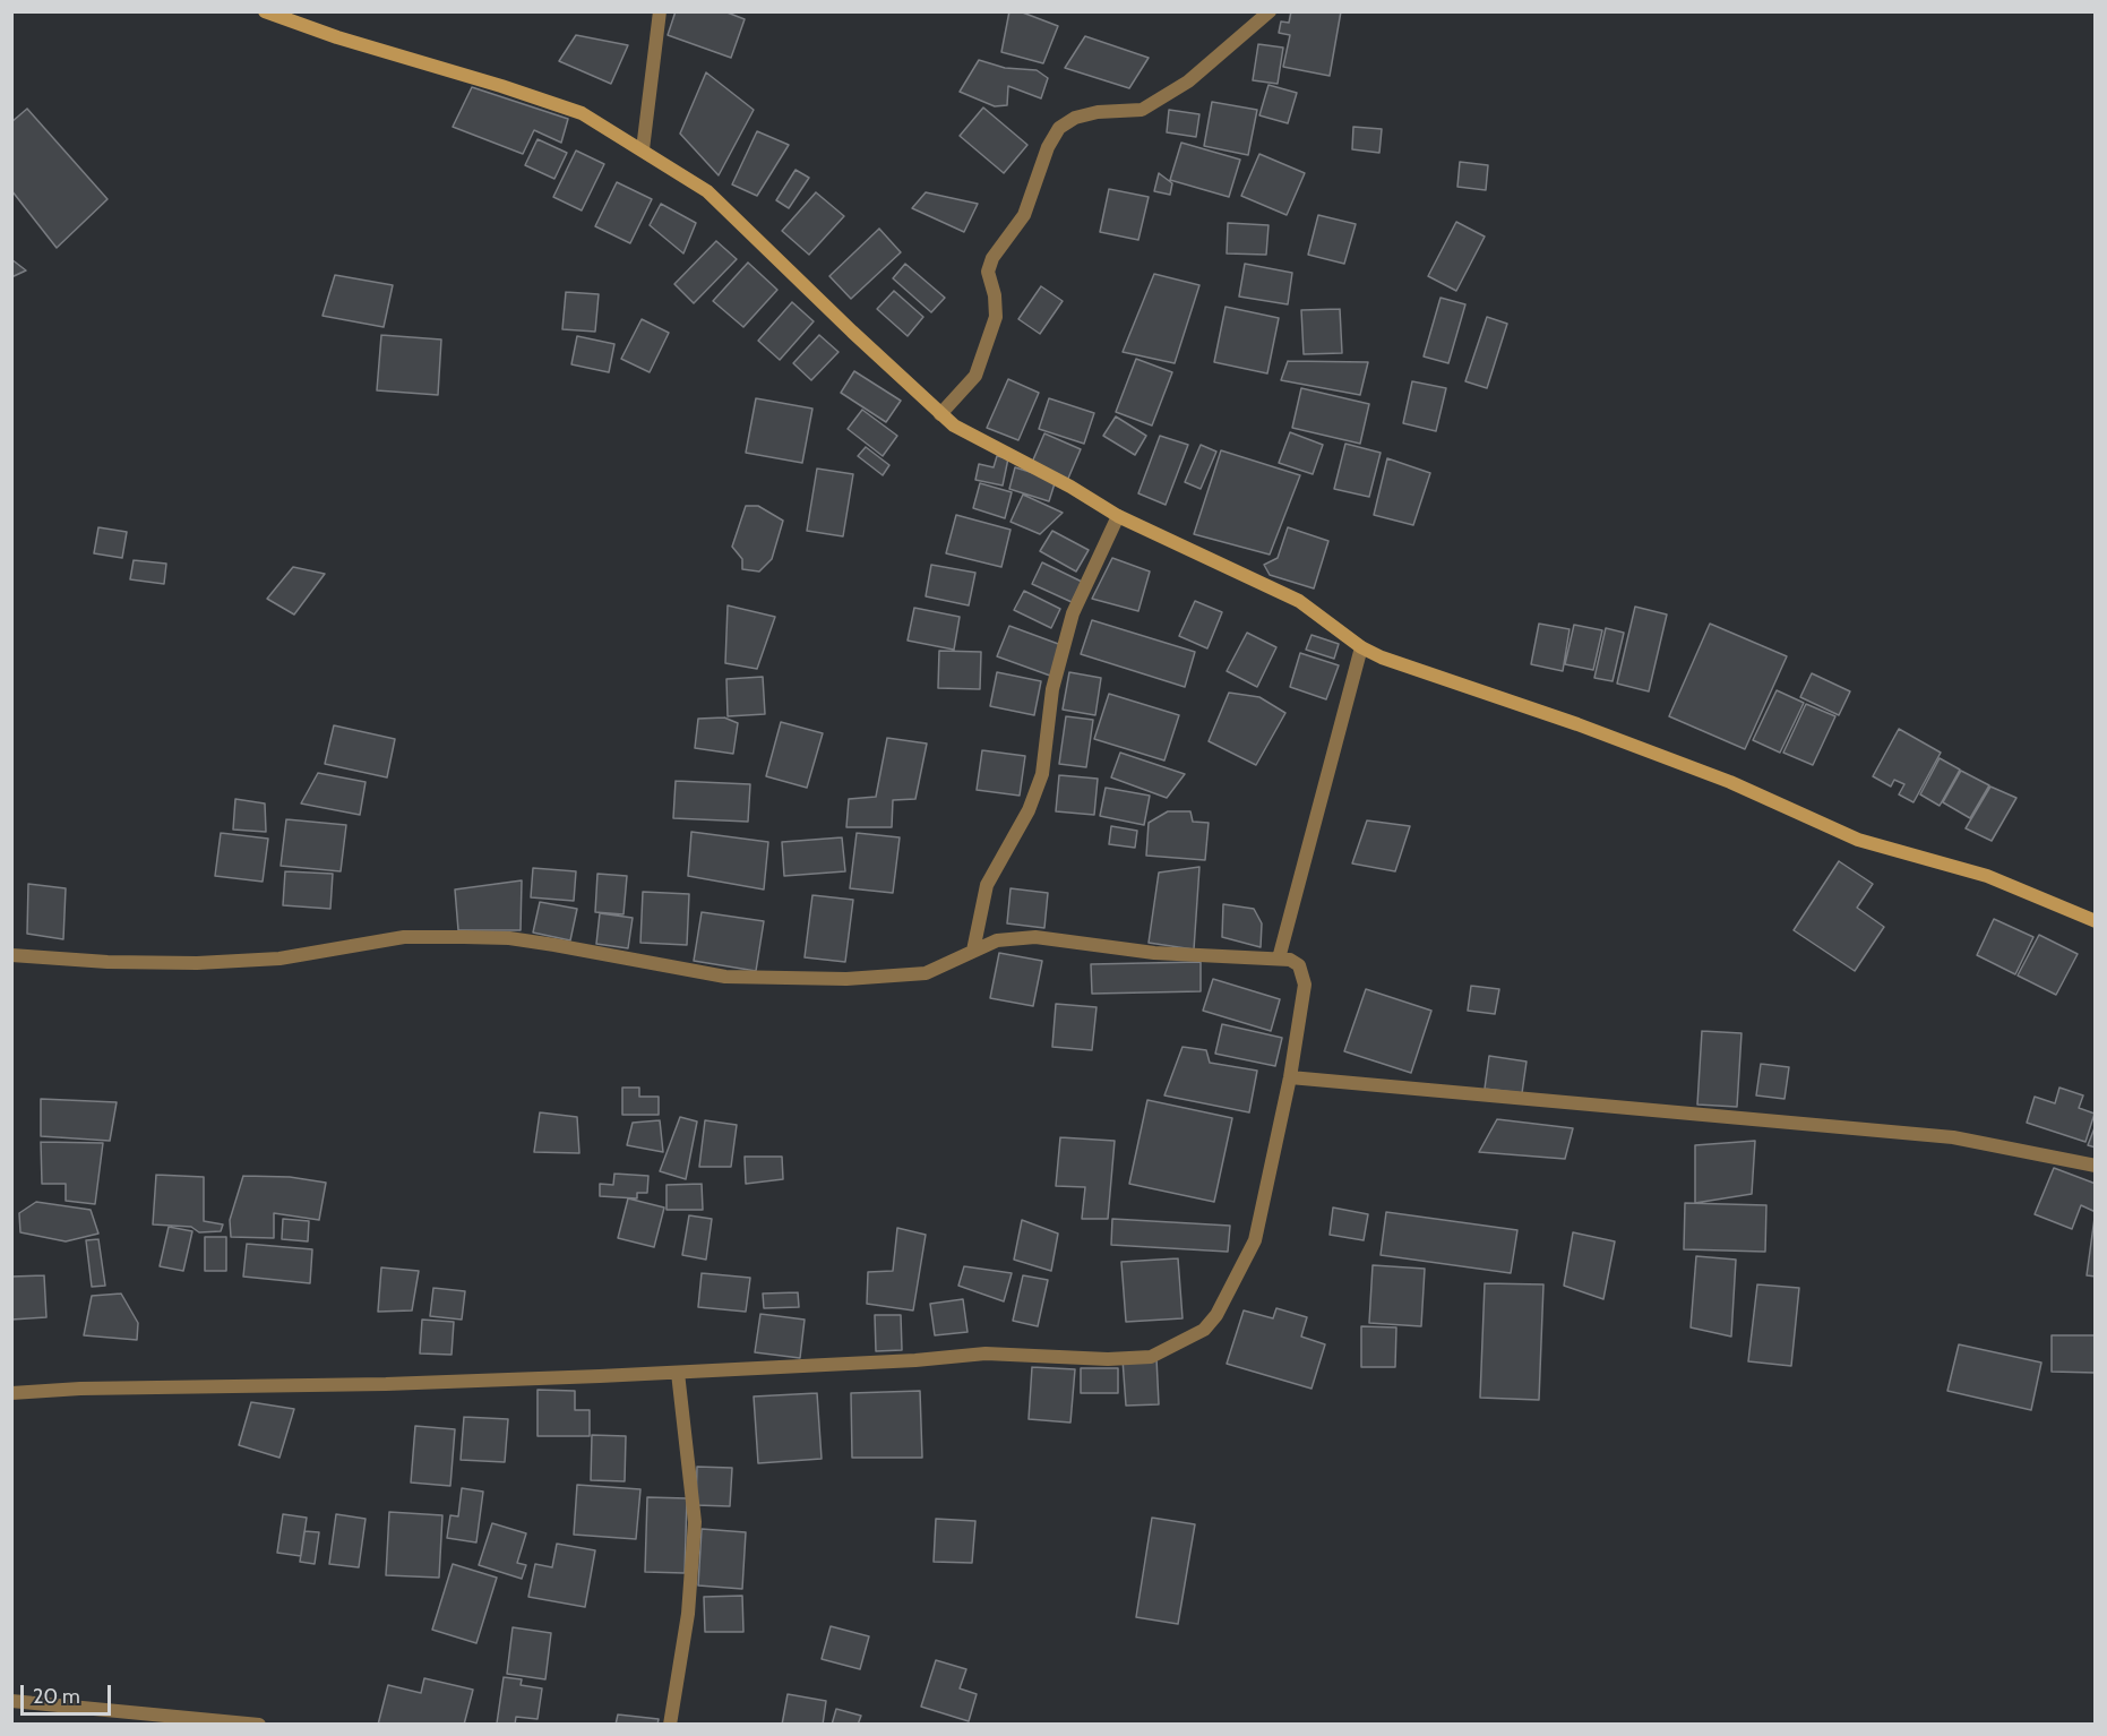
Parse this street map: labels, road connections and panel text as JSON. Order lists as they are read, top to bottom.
{
  "scale_bar": "20 m"
}
